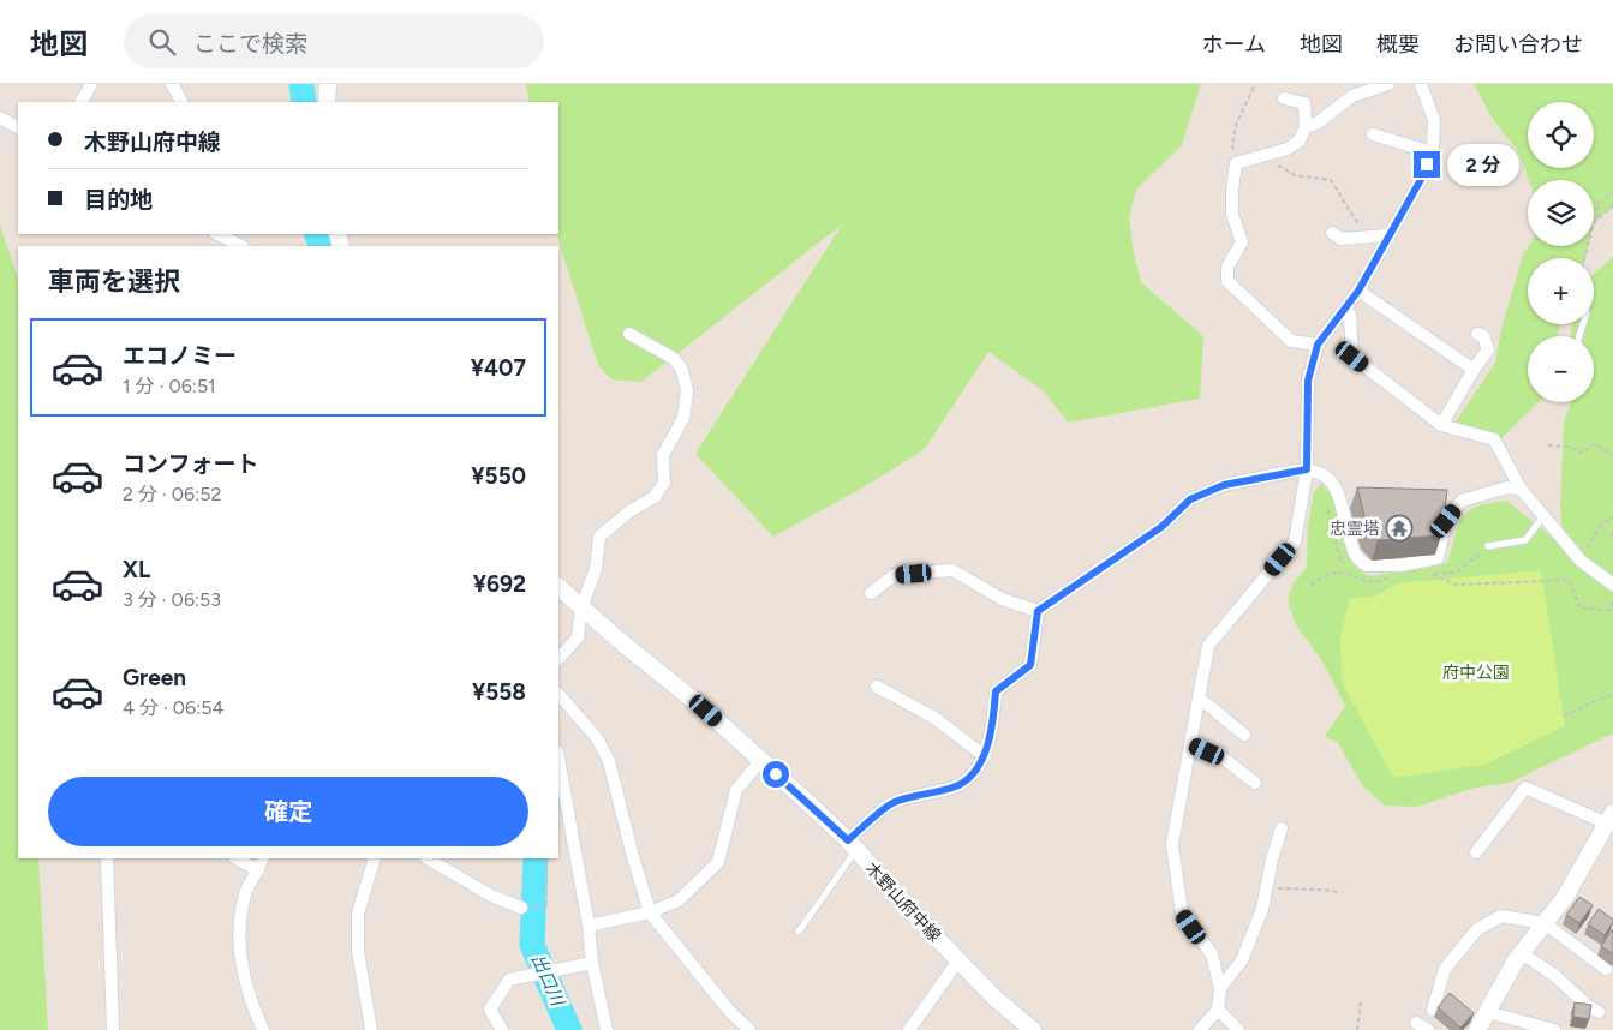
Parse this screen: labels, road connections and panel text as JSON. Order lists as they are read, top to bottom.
{
  "streets": {
    "main road": ["木野山府中線"]
  },
  "water": ["出口川"],
  "parks": ["府中公園"],
  "places": {
    "temple": ["忠霊塔"]
  },
  "page": {
    "header": "地図",
    "search": "ここで検索",
    "nav": [
      "ホーム",
      "地図",
      "概要",
      "お問い合わせ"
    ],
    "map_buttons": ["+", "−"],
    "banner": ["木野山府中線", "目的地"],
    "bubble": "2 分",
    "heading": "車両を選択",
    "list": [
      {
        "name": "エコノミー",
        "note": "1 分 · 06:51",
        "value": "¥407"
      },
      {
        "name": "コンフォート",
        "note": "2 分 · 06:52",
        "value": "¥550"
      },
      {
        "name": "XL",
        "note": "3 分 · 06:53",
        "value": "¥692"
      },
      {
        "name": "Green",
        "note": "4 分 · 06:54",
        "value": "¥558"
      }
    ],
    "buttons": "確定"
  }
}
